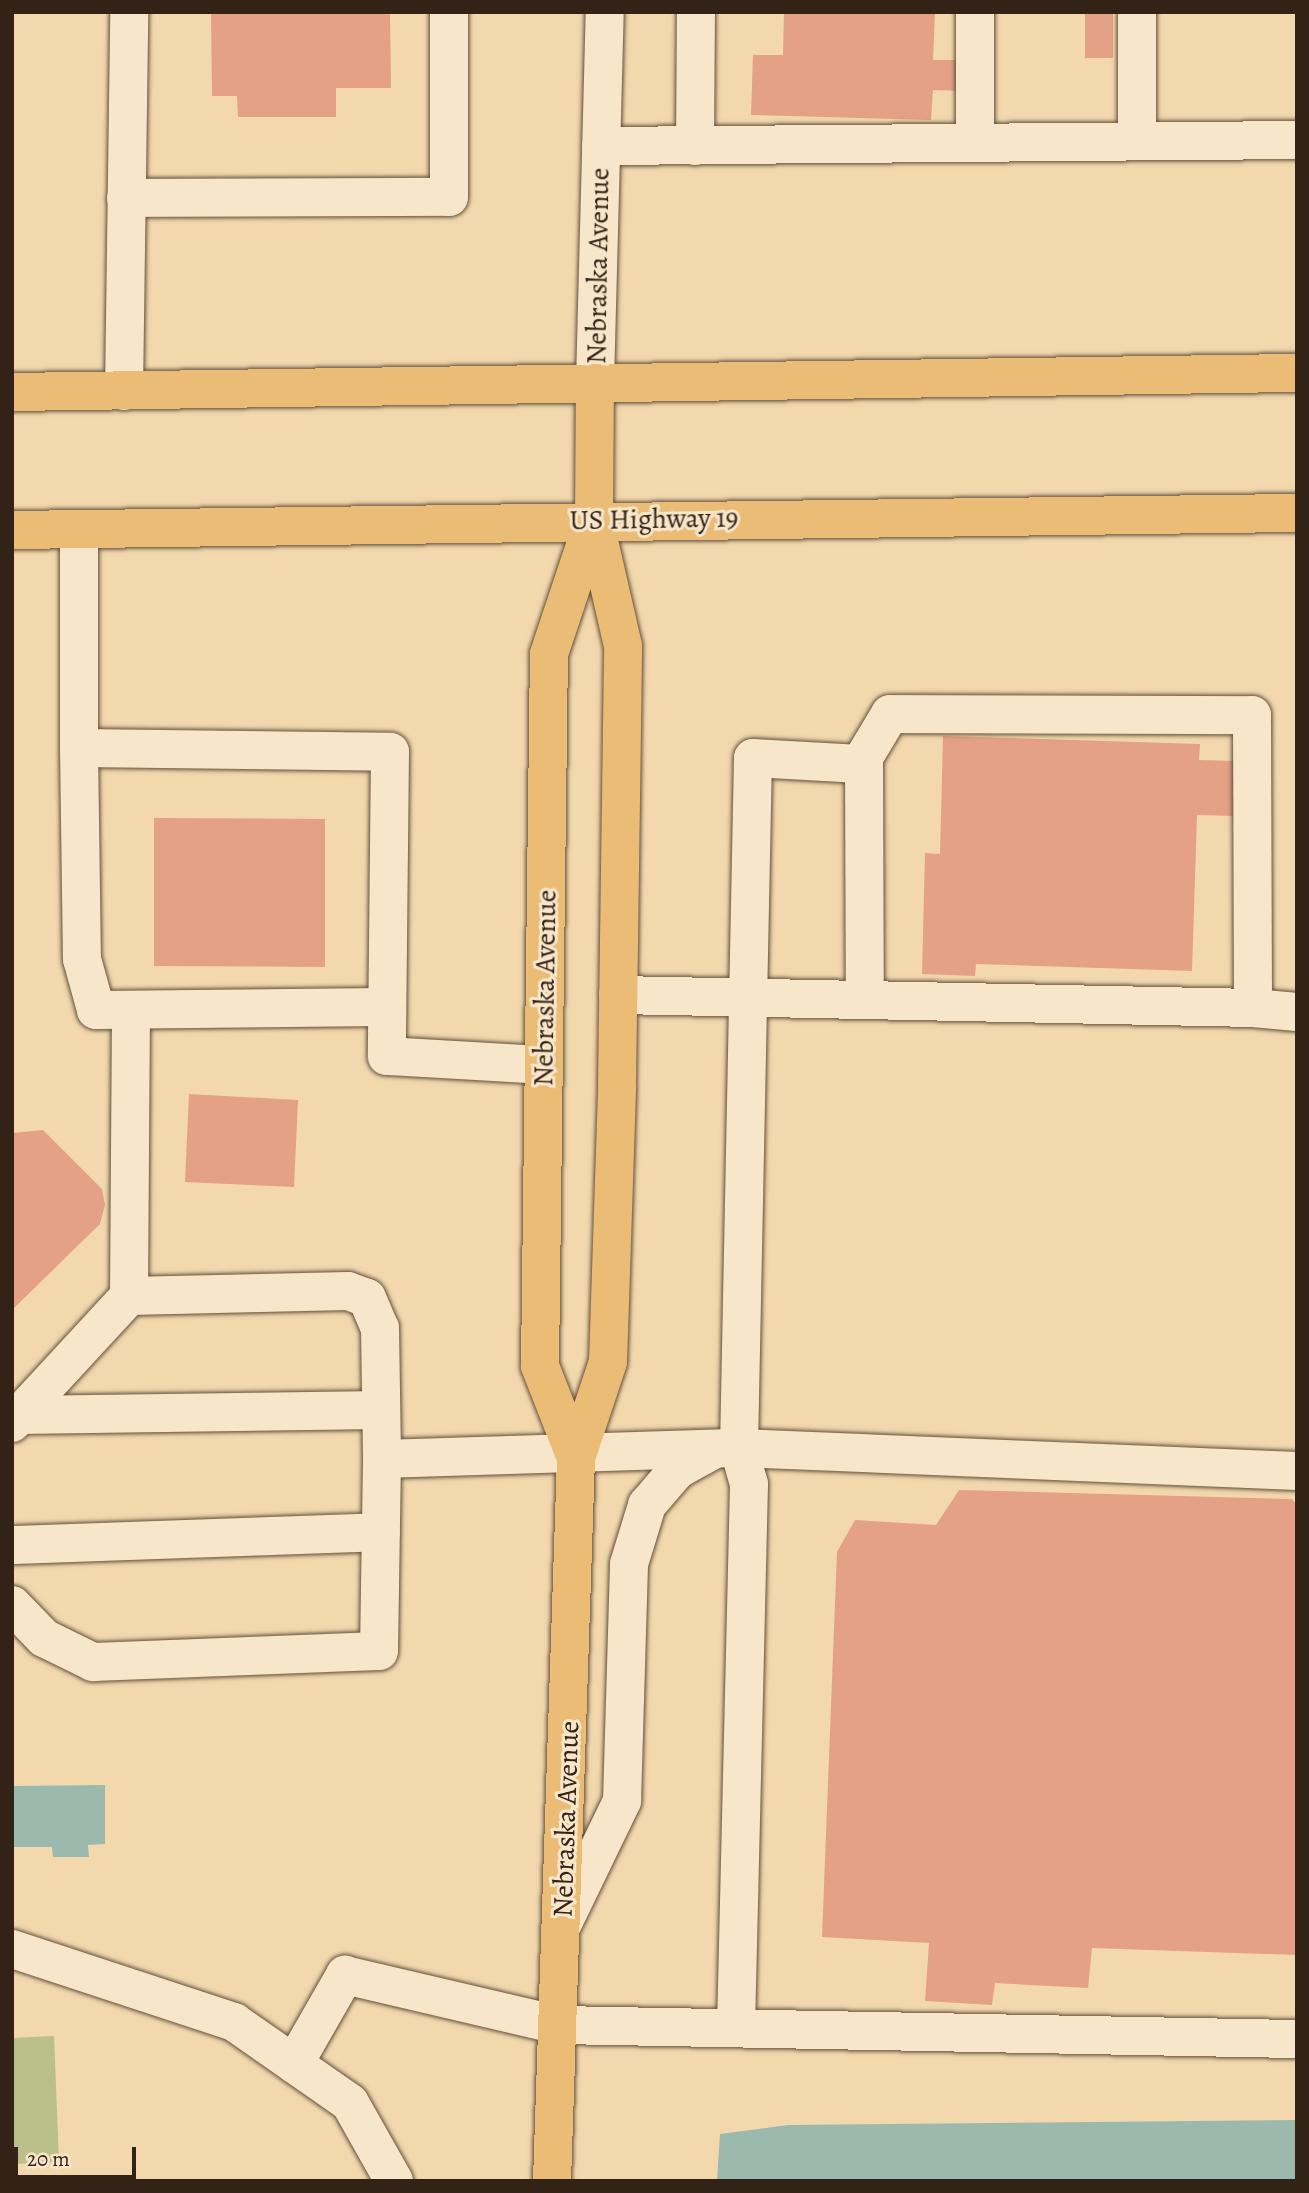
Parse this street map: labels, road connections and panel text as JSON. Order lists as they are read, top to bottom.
{
  "streets": {
    "main road": ["Nebraska Avenue", "US Highway 19"]
  },
  "crossings": [
    ["Nebraska Avenue", "US Highway 19"]
  ],
  "scale_bar": "20 m"
}
